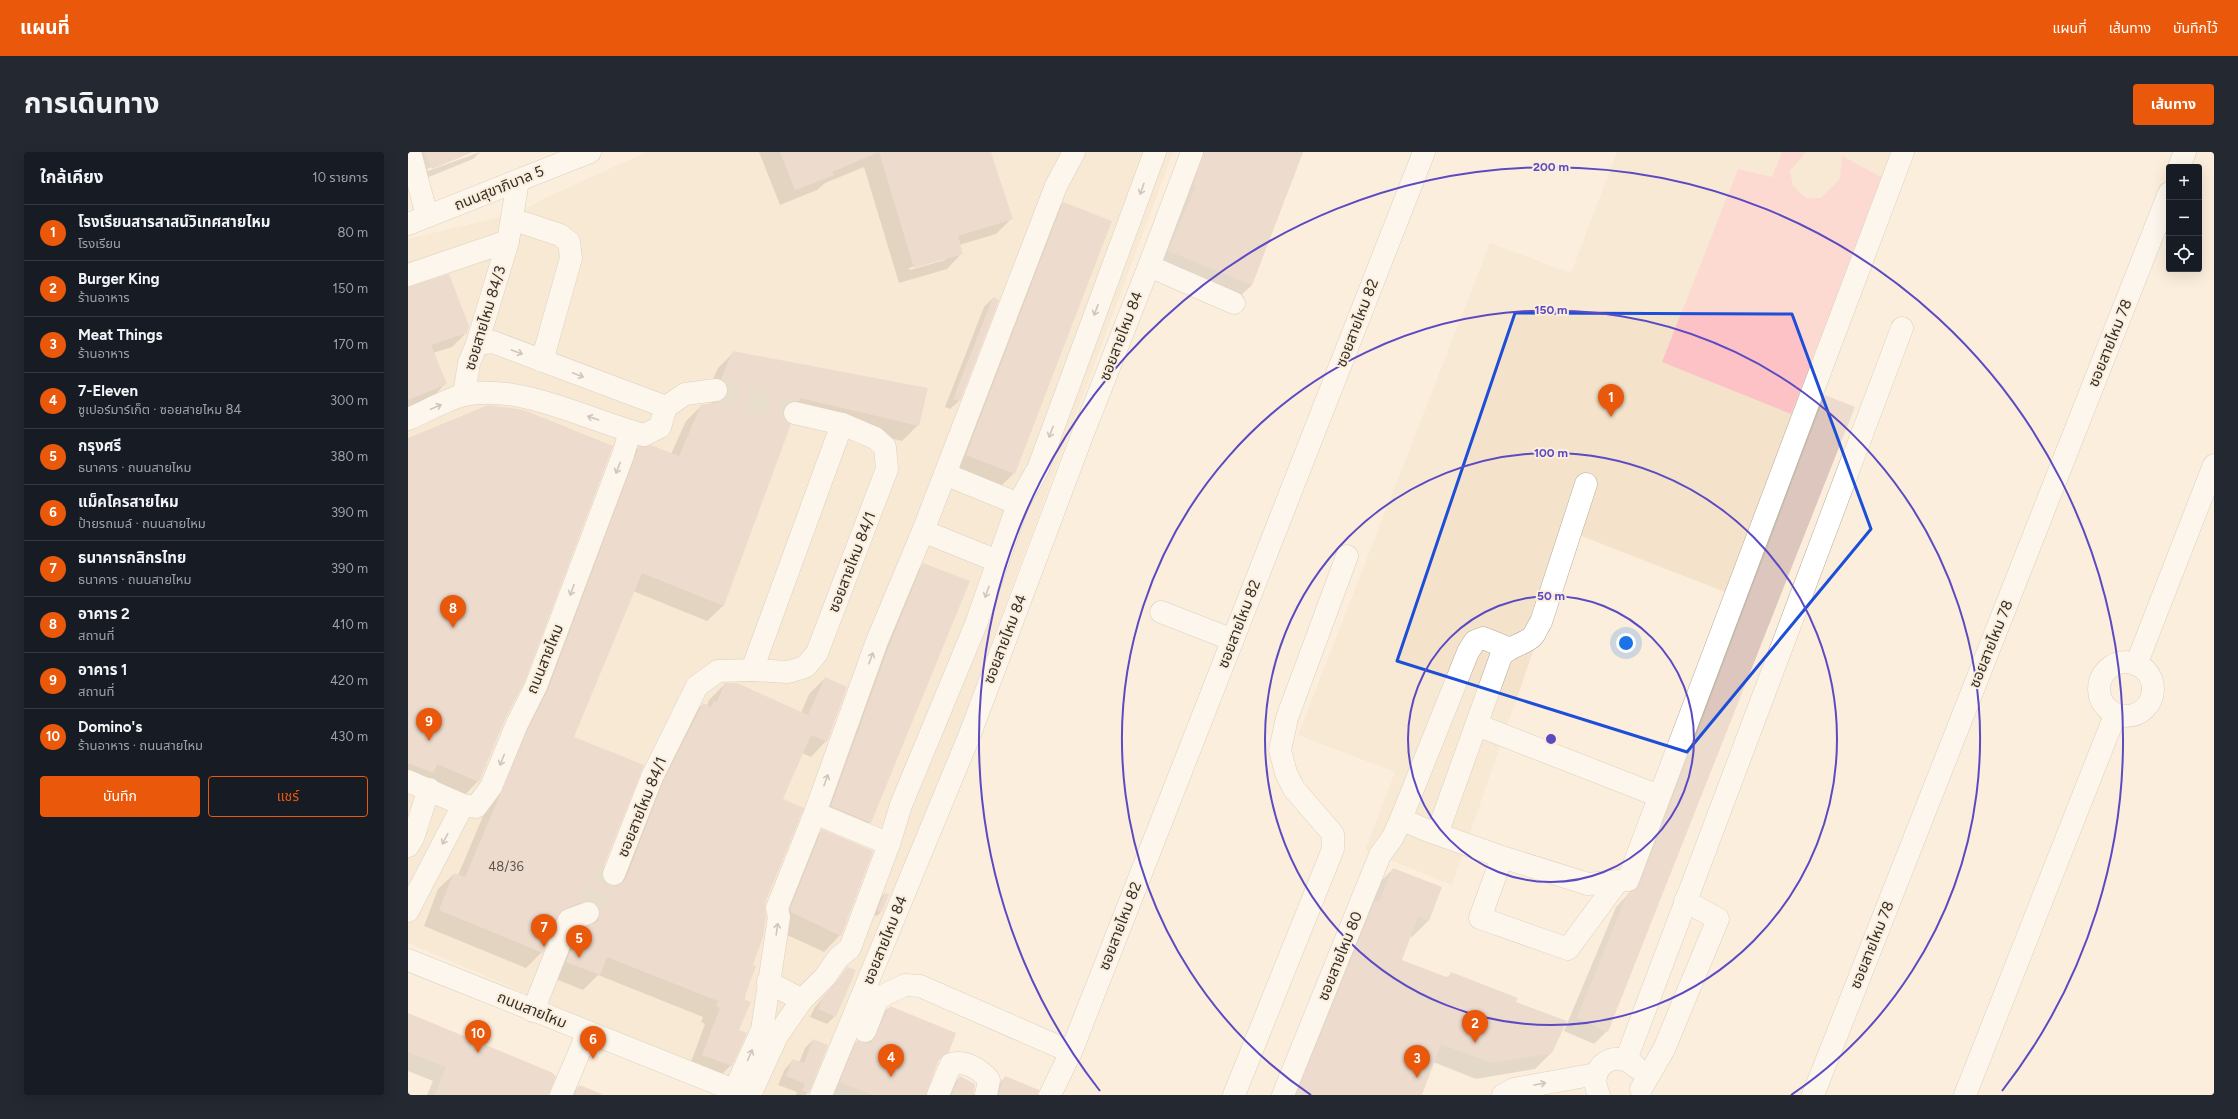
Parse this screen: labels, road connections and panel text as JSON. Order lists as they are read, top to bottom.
{
  "streets": {
    "street": [
      "ถนนสุขาภิบาล 5",
      "ซอยสายไหม 84/3",
      "ซอยสายไหม 82",
      "ซอยสายไหม 84",
      "ซอยสายไหม 78",
      "ซอยสายไหม 84/1",
      "ถนนสายไหม",
      "ซอยสายไหม 80"
    ]
  },
  "crossings": [
    ["ถนนสุขาภิบาล 5", "ซอยสายไหม 84/3"]
  ],
  "house_numbers": ["48/36"],
  "page": {
    "header": "แผนที่",
    "nav": ["แผนที่", "เส้นทาง", "บันทึกไว้"],
    "title": "การเดินทาง",
    "buttons": [
      "เส้นทาง",
      ["บันทึก", "แชร์"]
    ],
    "heading": ["ใกล้เคียง", "10 รายการ"],
    "map_buttons": ["+", "−"],
    "list": [
      {
        "mark": "1",
        "name": "โรงเรียนสารสาสน์วิเทศสายไหม",
        "note": "โรงเรียน",
        "value": "80 m"
      },
      {
        "mark": "2",
        "name": "Burger King",
        "note": "ร้านอาหาร",
        "value": "150 m"
      },
      {
        "mark": "3",
        "name": "Meat Things",
        "note": "ร้านอาหาร",
        "value": "170 m"
      },
      {
        "mark": "4",
        "name": "7-Eleven",
        "note": "ซูเปอร์มาร์เก็ต · ซอยสายไหม 84",
        "value": "300 m"
      },
      {
        "mark": "5",
        "name": "กรุงศรี",
        "note": "ธนาคาร · ถนนสายไหม",
        "value": "380 m"
      },
      {
        "mark": "6",
        "name": "แม็คโครสายไหม",
        "note": "ป้ายรถเมล์ · ถนนสายไหม",
        "value": "390 m"
      },
      {
        "mark": "7",
        "name": "ธนาคารกสิกรไทย",
        "note": "ธนาคาร · ถนนสายไหม",
        "value": "390 m"
      },
      {
        "mark": "8",
        "name": "อาคาร 2",
        "note": "สถานที่",
        "value": "410 m"
      },
      {
        "mark": "9",
        "name": "อาคาร 1",
        "note": "สถานที่",
        "value": "420 m"
      },
      {
        "mark": "10",
        "name": "Domino's",
        "note": "ร้านอาหาร · ถนนสายไหม",
        "value": "430 m"
      }
    ],
    "pins": [
      "1",
      "8",
      "9",
      "7",
      "5",
      "2",
      "10",
      "6",
      "4",
      "3"
    ]
  },
  "rings": [
    "200 m",
    "150 m",
    "100 m",
    "50 m"
  ]
}
